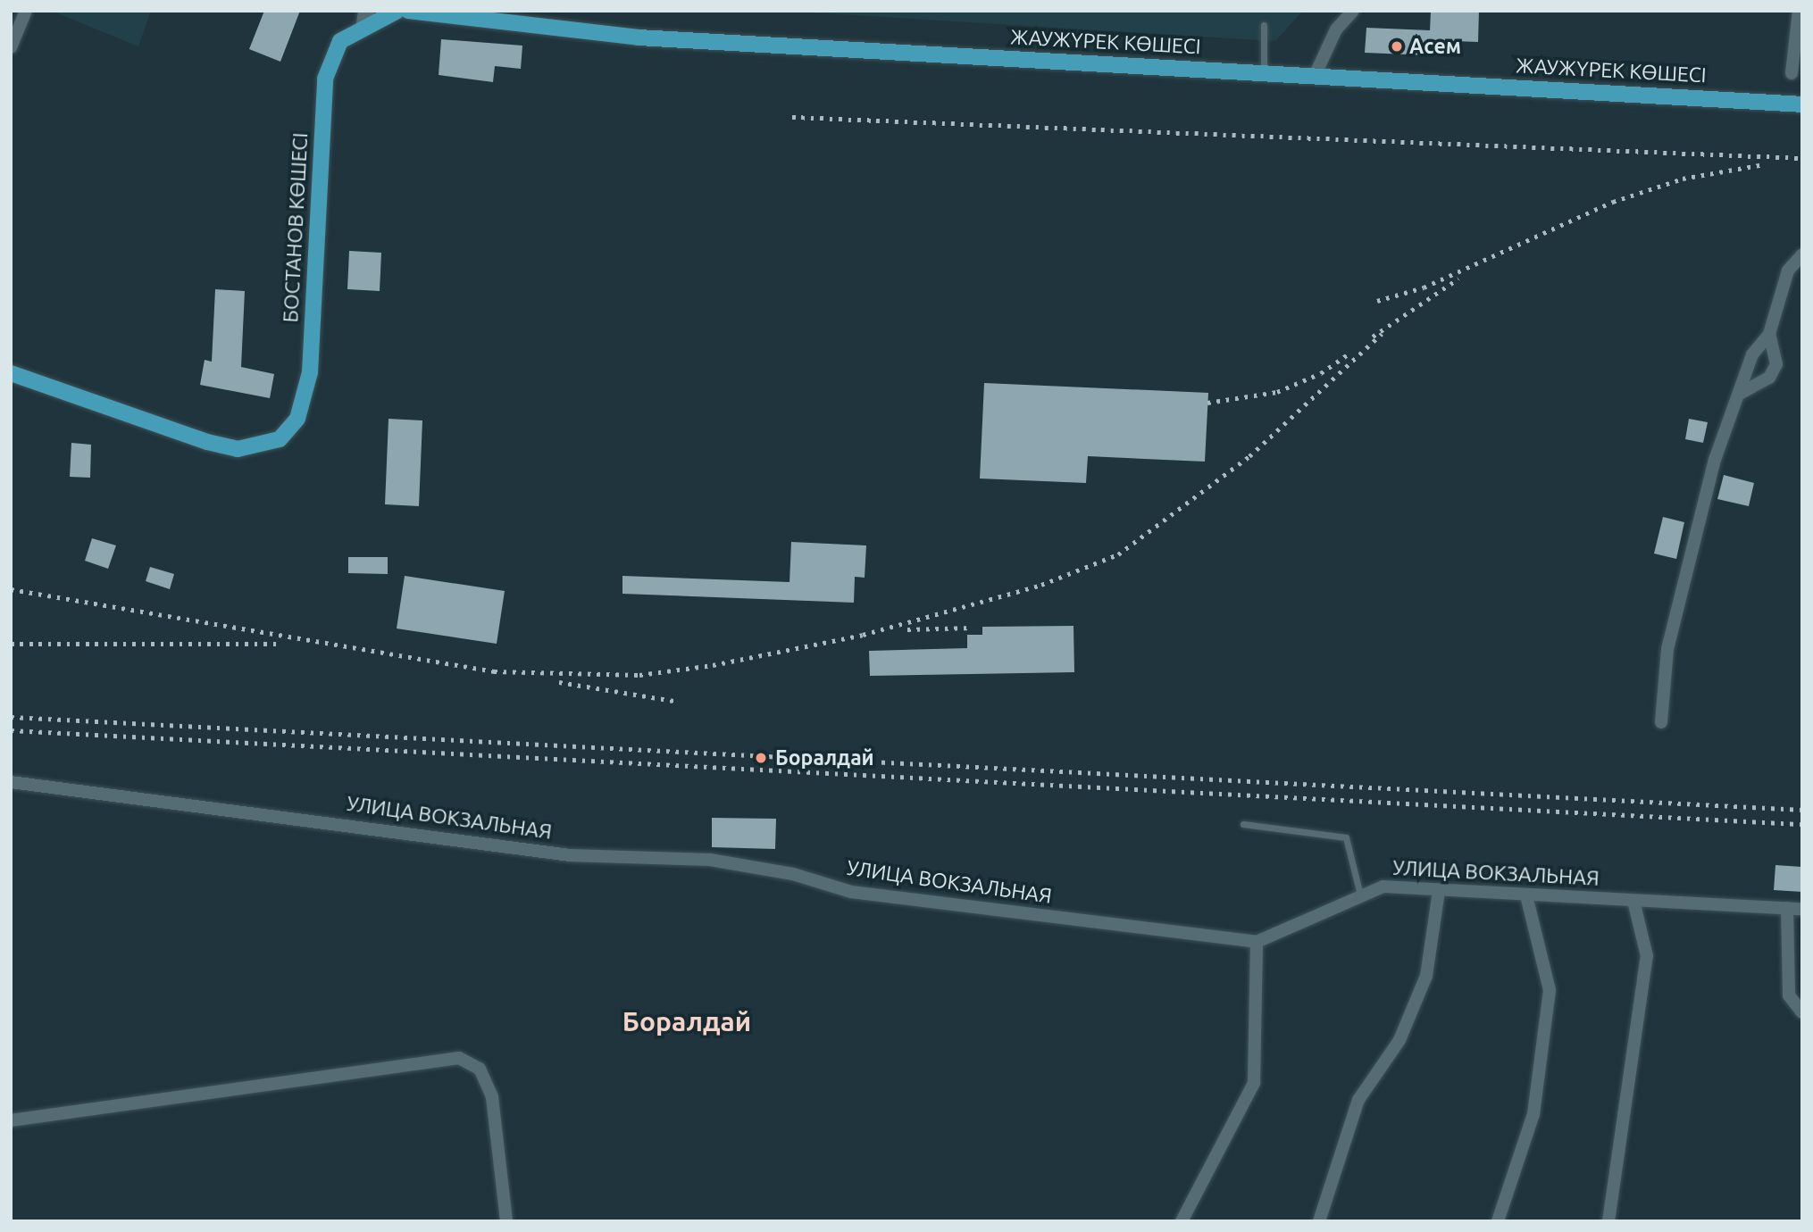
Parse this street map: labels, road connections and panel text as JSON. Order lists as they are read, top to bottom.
{
  "streets": {
    "main road": ["ЖАУЖҮРЕК КӨШЕСІ", "БОСТАНОВ КӨШЕСІ"],
    "street": ["УЛИЦА ВОКЗАЛЬНАЯ"]
  },
  "districts": ["Боралдай"],
  "places": ["Асем", "Боралдай"]
}
